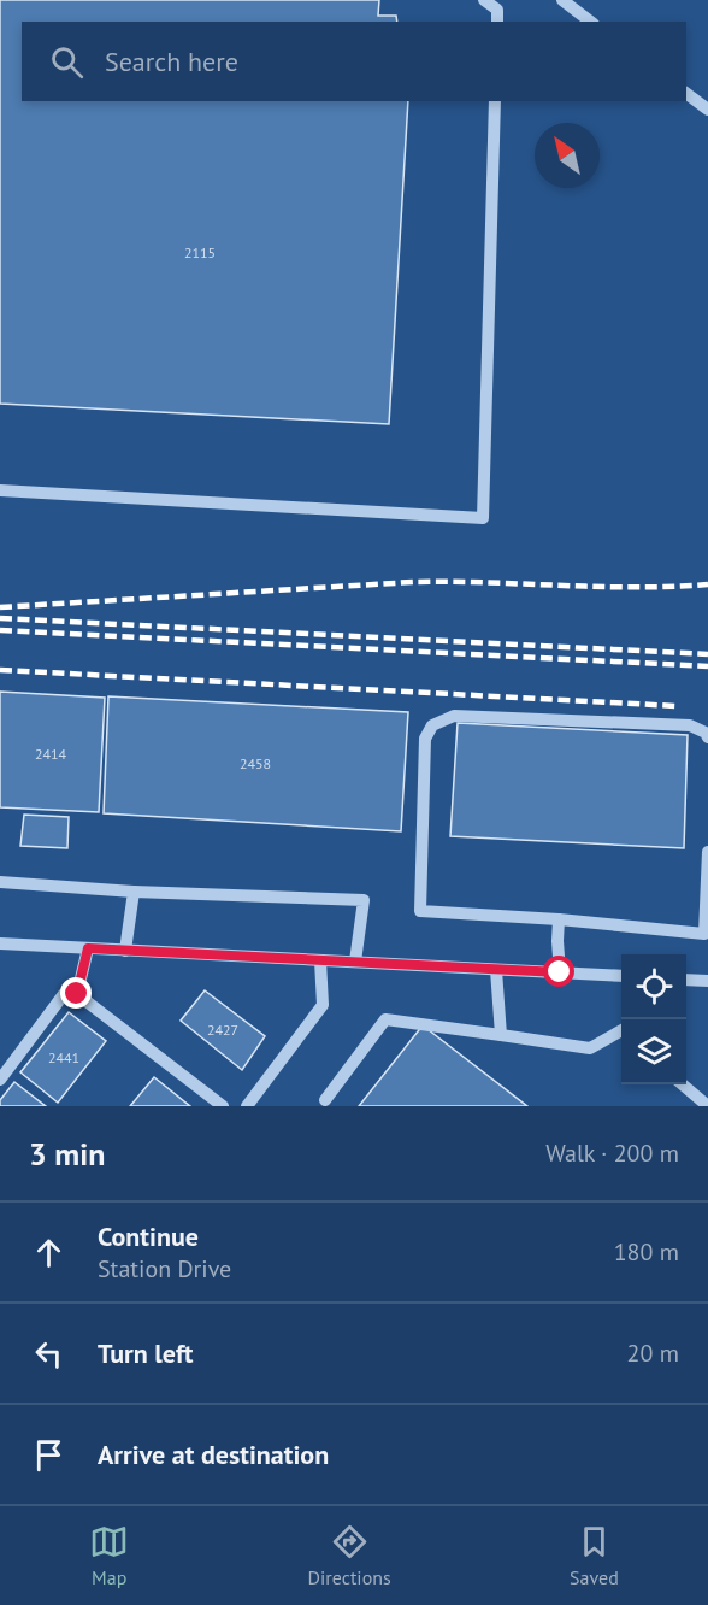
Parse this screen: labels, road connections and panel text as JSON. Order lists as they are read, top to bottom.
{
  "house_numbers": [
    "2115",
    "2414",
    "2458",
    "2427",
    "2441"
  ],
  "north": "top left",
  "page": {
    "search": "Search here",
    "heading": ["3 min", "Walk · 200 m"],
    "list": [
      ["Continue", "Station Drive", "180 m"],
      ["Turn left", "20 m"],
      "Arrive at destination"
    ],
    "nav": ["Map", "Directions", "Saved"]
  }
}
